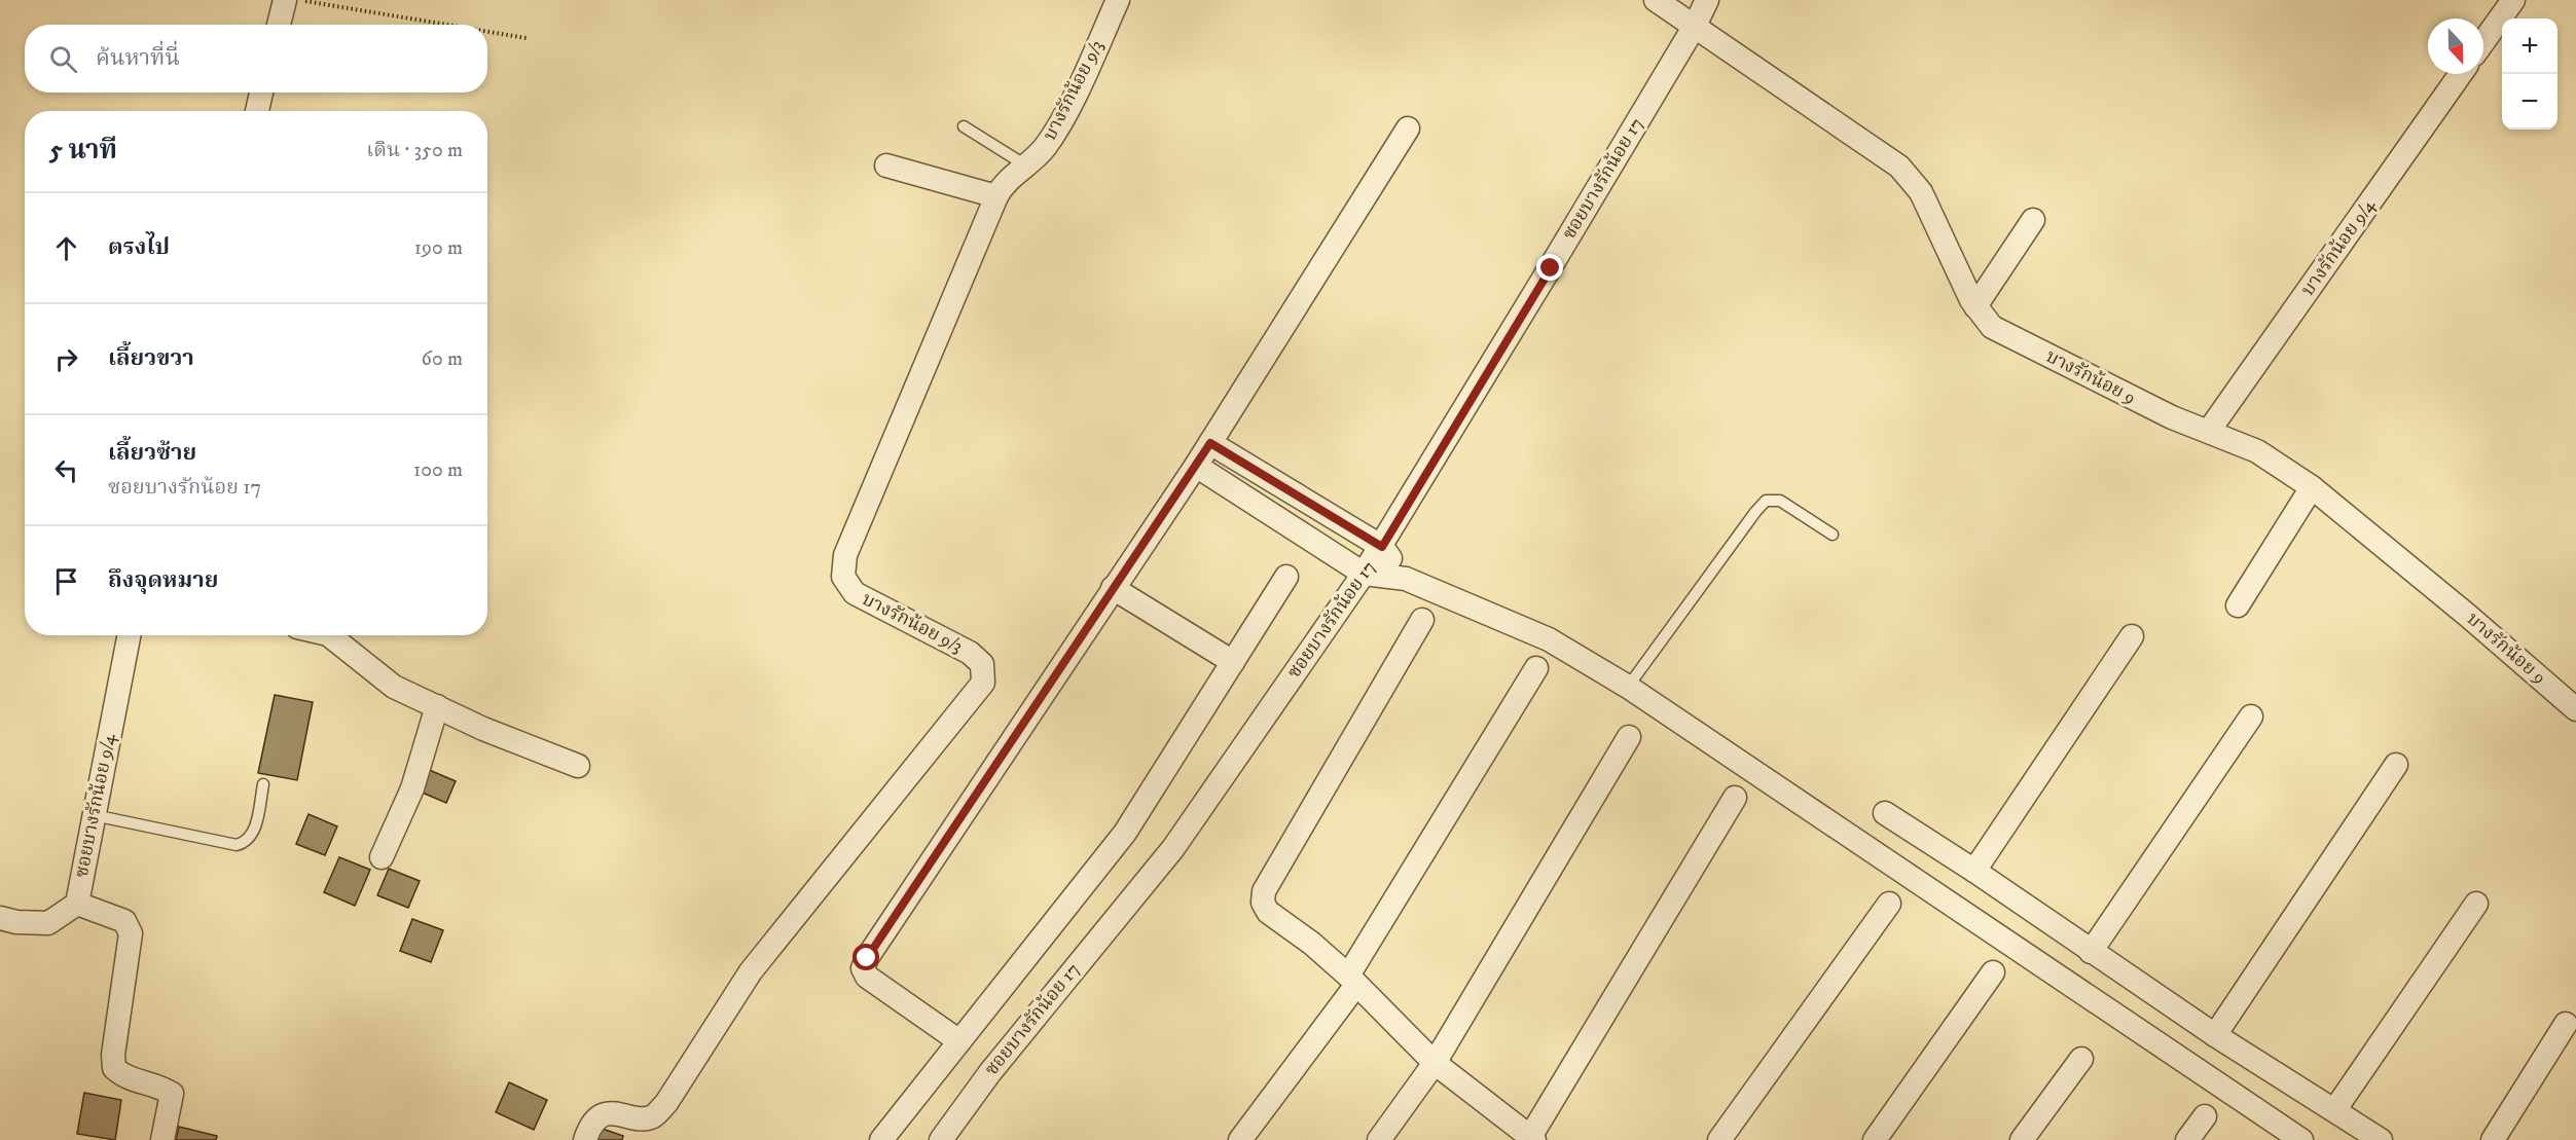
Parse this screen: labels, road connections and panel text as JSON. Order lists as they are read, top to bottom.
{
  "streets": {
    "street": [
      "บางรักน้อย 9/3",
      "ซอยบางรักน้อย 17",
      "บางรักน้อย 9/4",
      "บางรักน้อย 9",
      "ซอยบางรักน้อย 9/4"
    ]
  },
  "crossings": [
    ["ซอยบางรักน้อย 17", "บางรักน้อย 9"],
    ["บางรักน้อย 9/4", "บางรักน้อย 9"]
  ],
  "north": "bottom",
  "page": {
    "map_buttons": ["+", "−"],
    "search": "ค้นหาที่นี่",
    "heading": ["5 นาที", "เดิน · 350 m"],
    "list": [
      ["ตรงไป", "190 m"],
      ["เลี้ยวขวา", "60 m"],
      ["เลี้ยวซ้าย", "ซอยบางรักน้อย 17", "100 m"],
      "ถึงจุดหมาย"
    ]
  }
}
